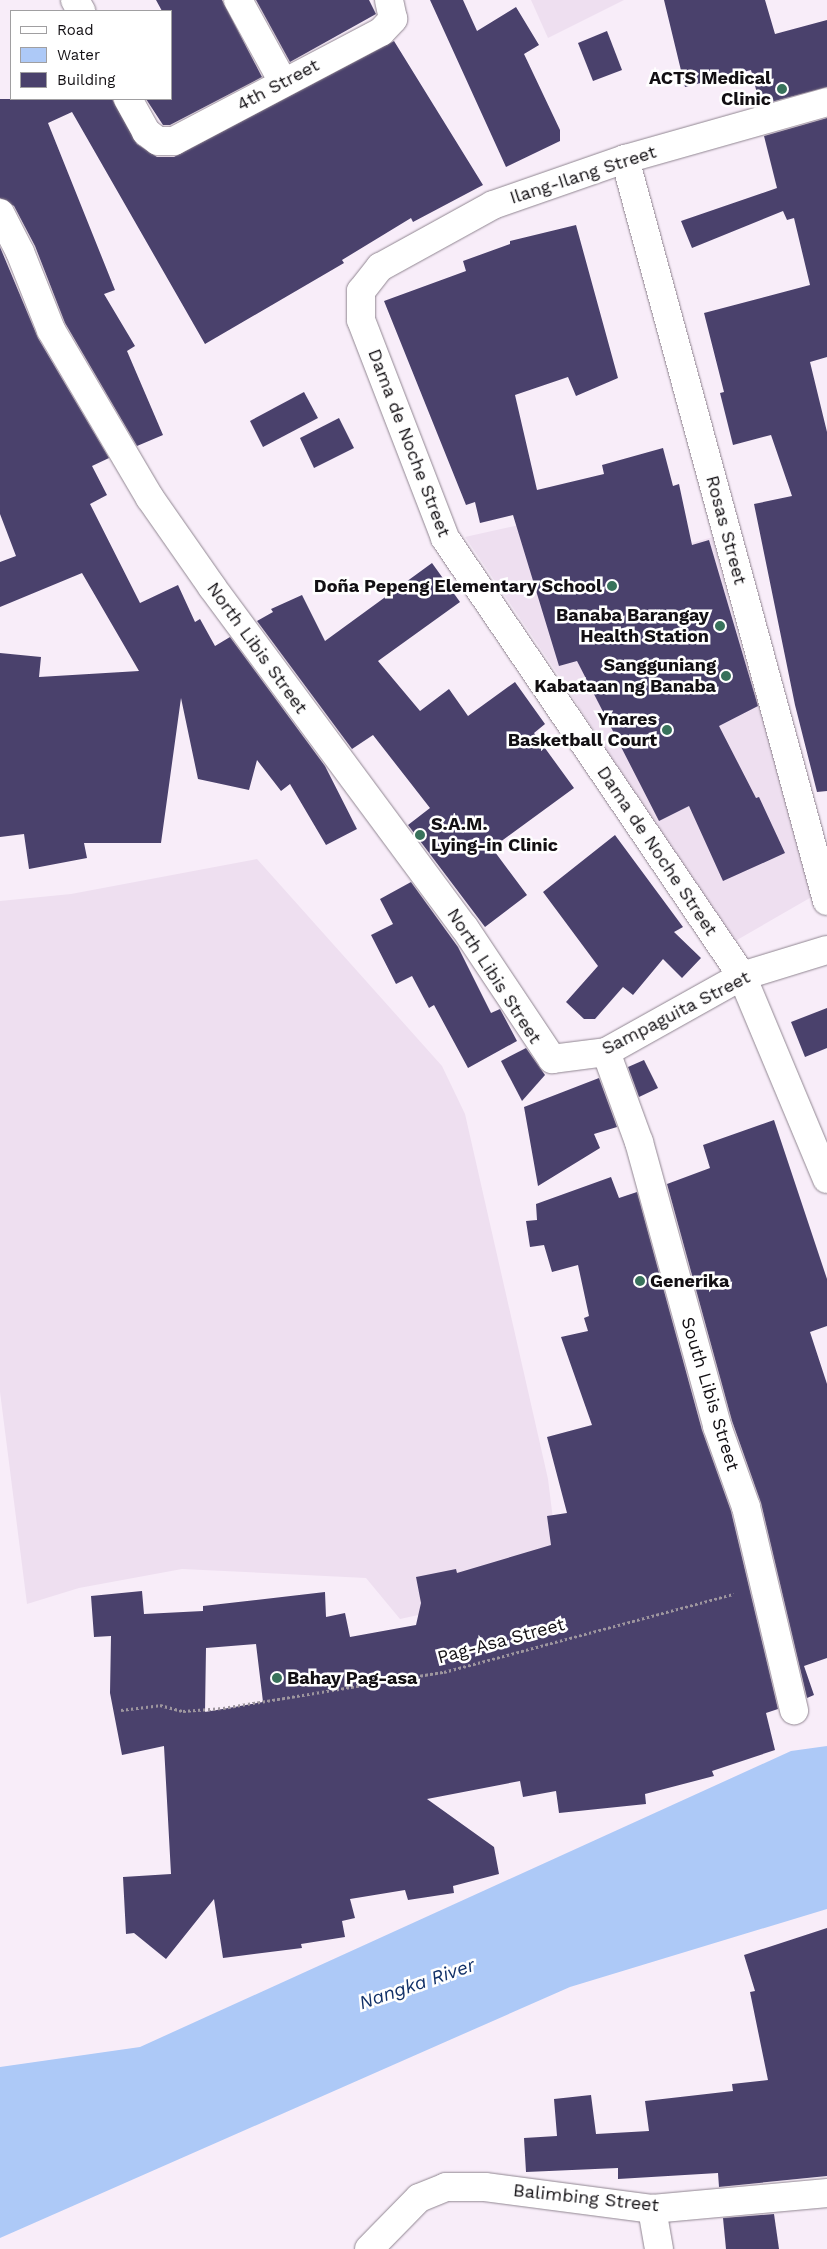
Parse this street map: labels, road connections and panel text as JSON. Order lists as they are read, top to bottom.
{
  "streets": {
    "street": [
      "4th Street",
      "Ilang-Ilang Street",
      "Dama de Noche Street",
      "Rosas Street",
      "North Libis Street",
      "Sampaguita Street",
      "South Libis Street",
      "Balimbing Street"
    ],
    "path": ["Pag-Asa Street"]
  },
  "crossings": [
    ["Ilang-Ilang Street", "Dama de Noche Street"],
    ["Ilang-Ilang Street", "Rosas Street"],
    ["Dama de Noche Street", "Sampaguita Street"],
    ["North Libis Street", "Sampaguita Street"],
    ["Sampaguita Street", "South Libis Street"],
    ["South Libis Street", "Pag-Asa Street"]
  ],
  "water": ["Nangka River"],
  "places": [
    "ACTS Medical Clinic",
    "Doña Pepeng Elementary School",
    "Banaba Barangay Health Station",
    "Sangguniang Kabataan ng Banaba",
    "Ynares Basketball Court",
    "S.A.M. Lying-in Clinic",
    "Generika",
    "Bahay Pag-asa"
  ],
  "legend": ["Road", "Water", "Building"]
}
